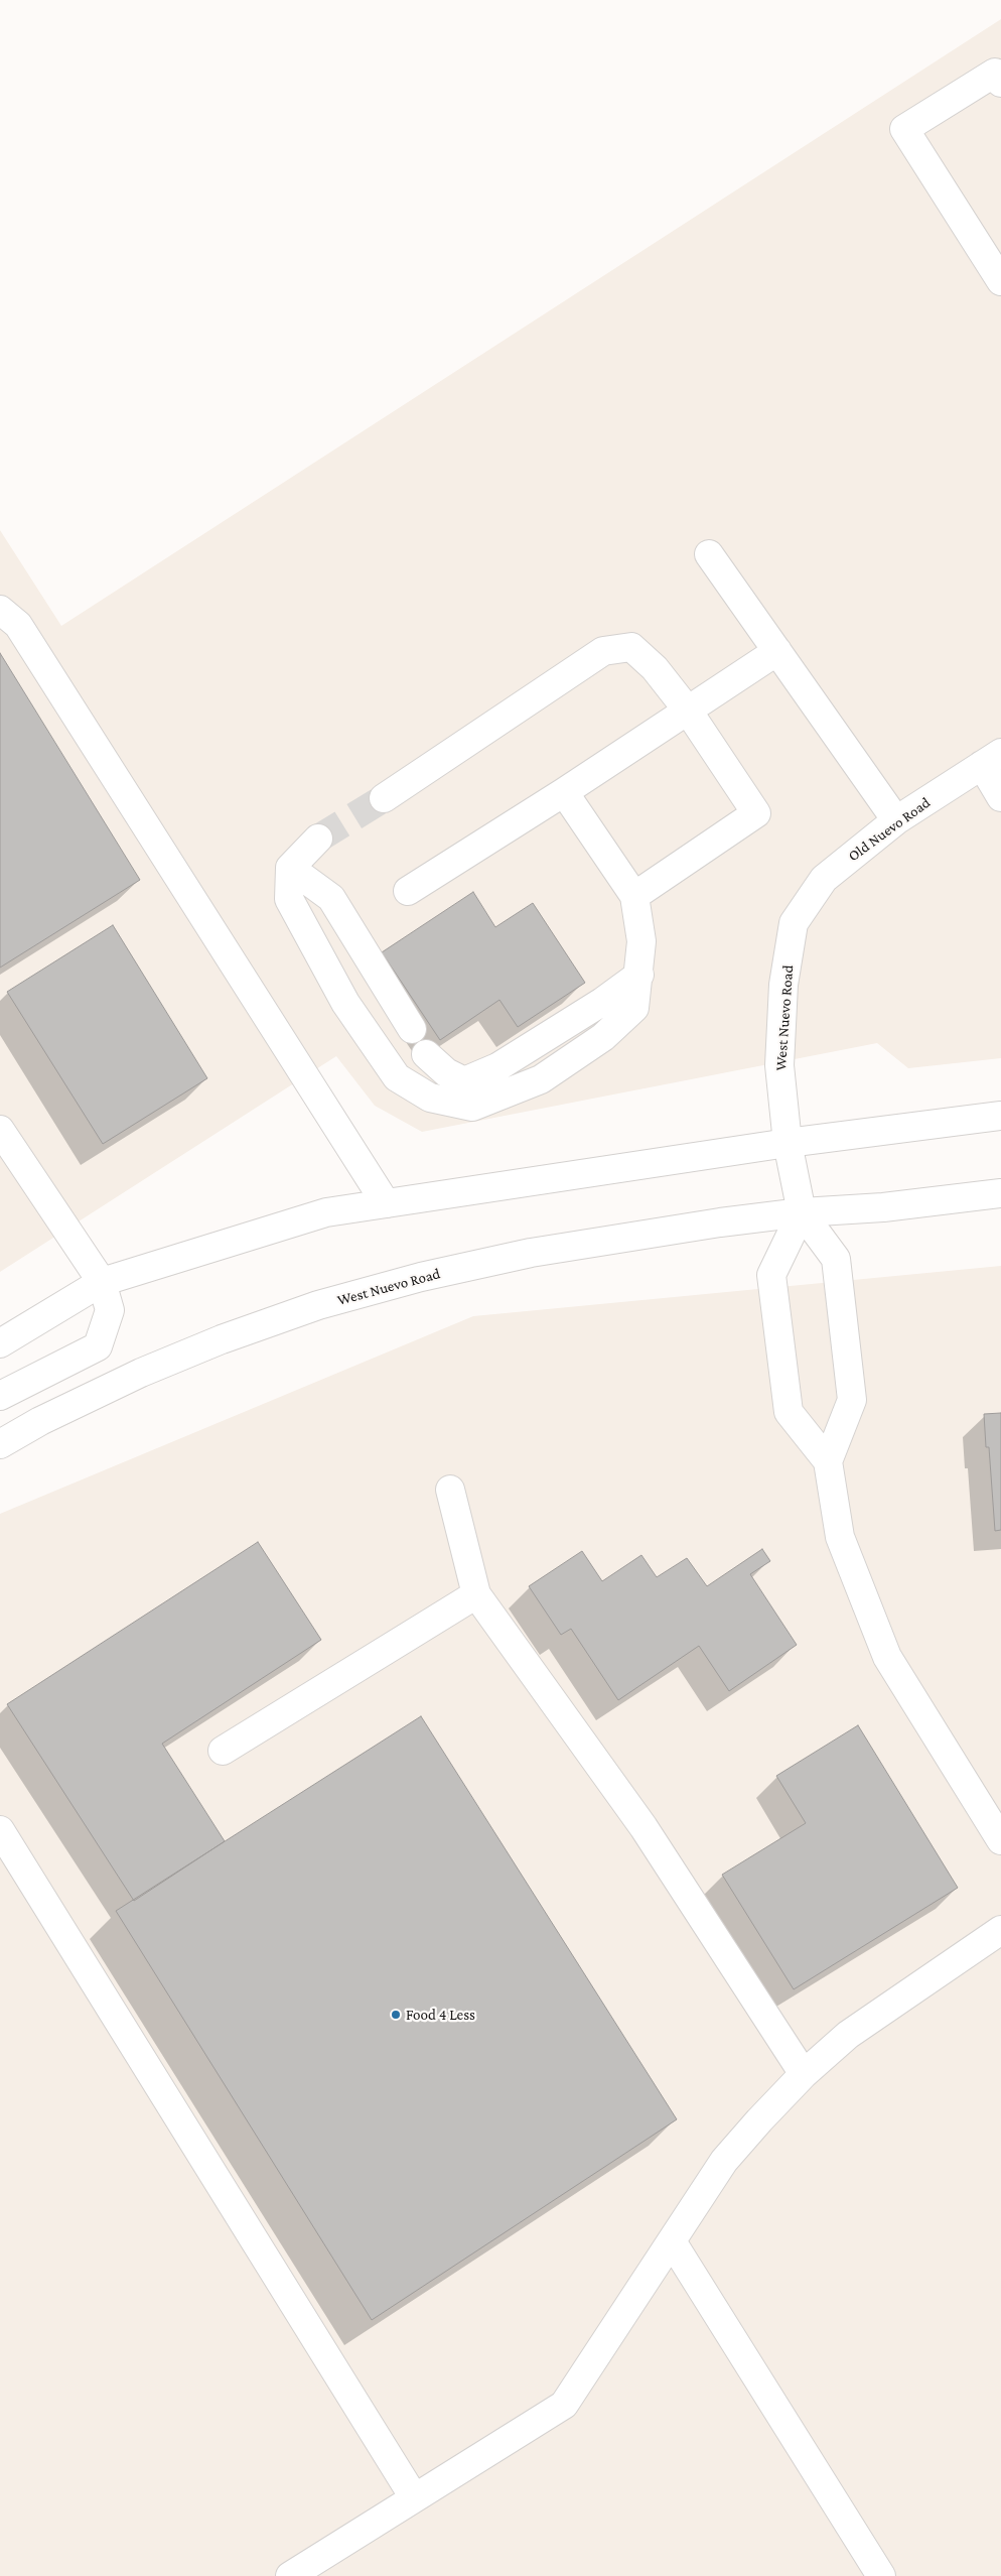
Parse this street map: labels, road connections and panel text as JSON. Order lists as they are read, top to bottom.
{
  "streets": {
    "main road": ["Old Nuevo Road", "West Nuevo Road"]
  },
  "crossings": [
    ["Old Nuevo Road", "West Nuevo Road"]
  ],
  "places": ["Food 4 Less"]
}
